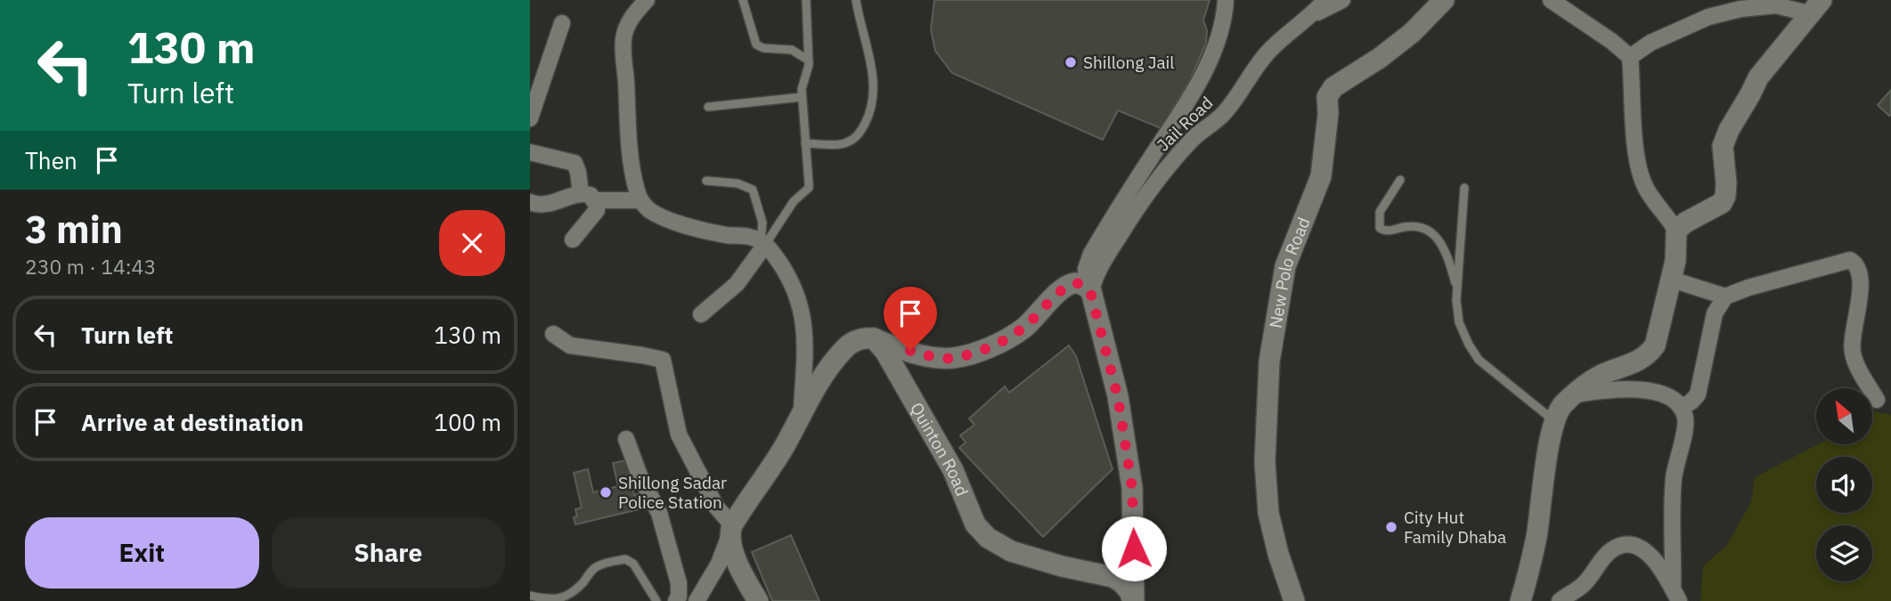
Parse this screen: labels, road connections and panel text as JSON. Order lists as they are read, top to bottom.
{
  "streets": {
    "street": ["Jail Road", "New Polo Road", "Quinton Road"]
  },
  "places": ["Shillong Jail", "Shillong Sadar Police Station", "City Hut Family Dhaba"],
  "north": "top left",
  "page": {
    "turn": ["130 m", "Turn left"],
    "then": "Then",
    "heading": ["3 min", "230 m · 14:43"],
    "list": [
      {
        "name": "Turn left",
        "value": "130 m"
      },
      {
        "name": "Arrive at destination",
        "value": "100 m"
      }
    ],
    "buttons": ["Exit", "Share"]
  }
}
